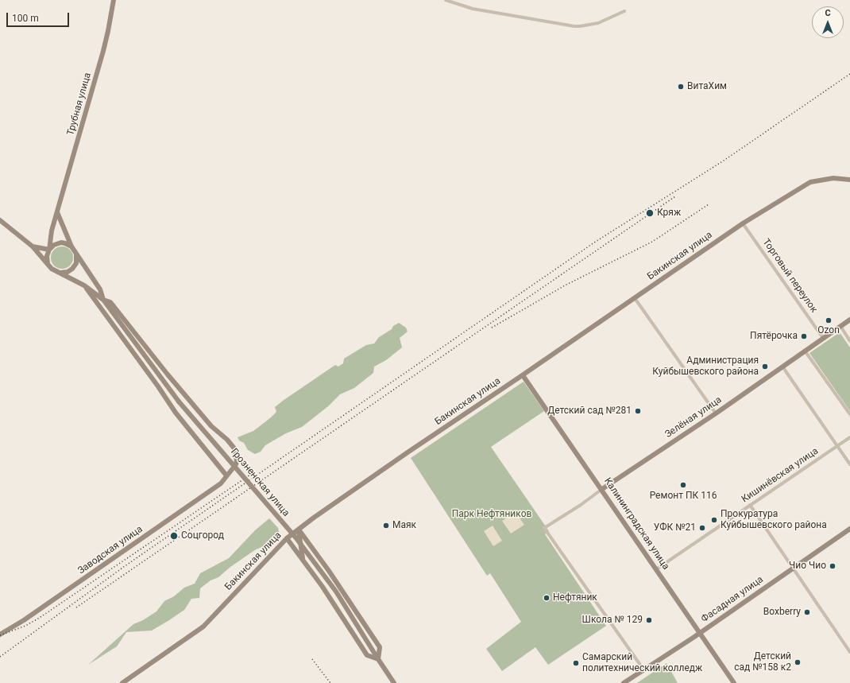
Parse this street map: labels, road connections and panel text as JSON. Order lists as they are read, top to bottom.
{
  "streets": {
    "main road": [
      "Трубная улица",
      "Бакинская улица",
      "Зелёная улица",
      "Грозненская улица",
      "Калининградская улица",
      "Заводская улица",
      "Фасадная улица"
    ],
    "street": ["Торговый переулок", "Кишинёвская улица"]
  },
  "crossings": [
    ["Трубная улица", "Заводская улица"],
    ["Бакинская улица", "Торговый переулок"],
    ["Бакинская улица", "Калининградская улица"],
    ["Торговый переулок", "Зелёная улица"],
    ["Зелёная улица", "Калининградская улица"],
    ["Зелёная улица", "Фасадная улица"],
    ["Кишинёвская улица", "Калининградская улица"],
    ["Грозненская улица", "Заводская улица"],
    ["Калининградская улица", "Фасадная улица"]
  ],
  "parks": ["Парк Нефтяников"],
  "places": [
    "ВитаХим",
    "Кряж",
    "Ozon",
    "Пятёрочка",
    "Администрация Куйбышевского района",
    "Детский сад №281",
    "Ремонт ПК 116",
    "Прокуратура Куйбышевского района",
    "Маяк",
    "УФК №21",
    "Соцгород",
    "Чио Чио",
    "Нефтяник",
    "Boxberry",
    "Школа № 129",
    "Детский сад №158 к2",
    "Самарский политехнический колледж"
  ],
  "scale_bar": "100 m",
  "north": "top"
}
